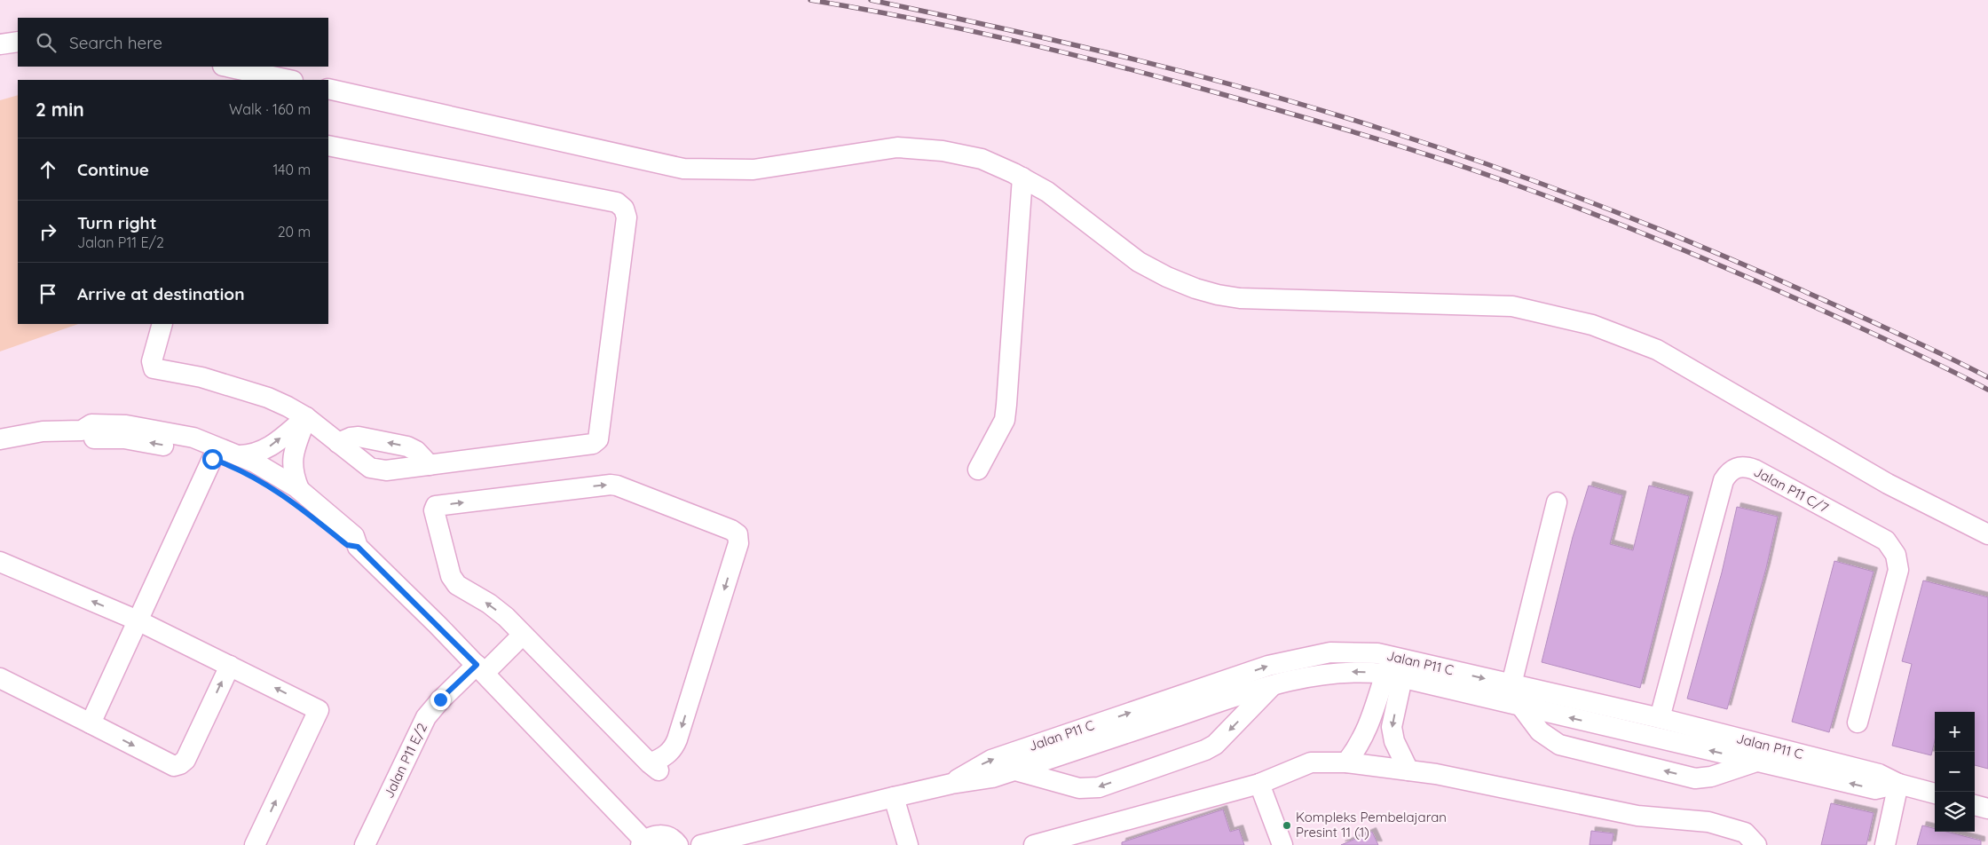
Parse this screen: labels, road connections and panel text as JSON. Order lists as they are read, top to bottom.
{
  "streets": {
    "street": ["Jalan P11 C/7", "Jalan P11 C", "Jalan P11 E/2"]
  },
  "crossings": [
    ["Jalan P11 C/7", "Jalan P11 C"]
  ],
  "places": ["Kompleks Pembelajaran Presint 11 (1)"],
  "page": {
    "search": "Search here",
    "heading": ["2 min", "Walk · 160 m"],
    "list": [
      ["Continue", "140 m"],
      ["Turn right", "Jalan P11 E/2", "20 m"],
      "Arrive at destination"
    ],
    "map_buttons": ["+", "−"]
  }
}
